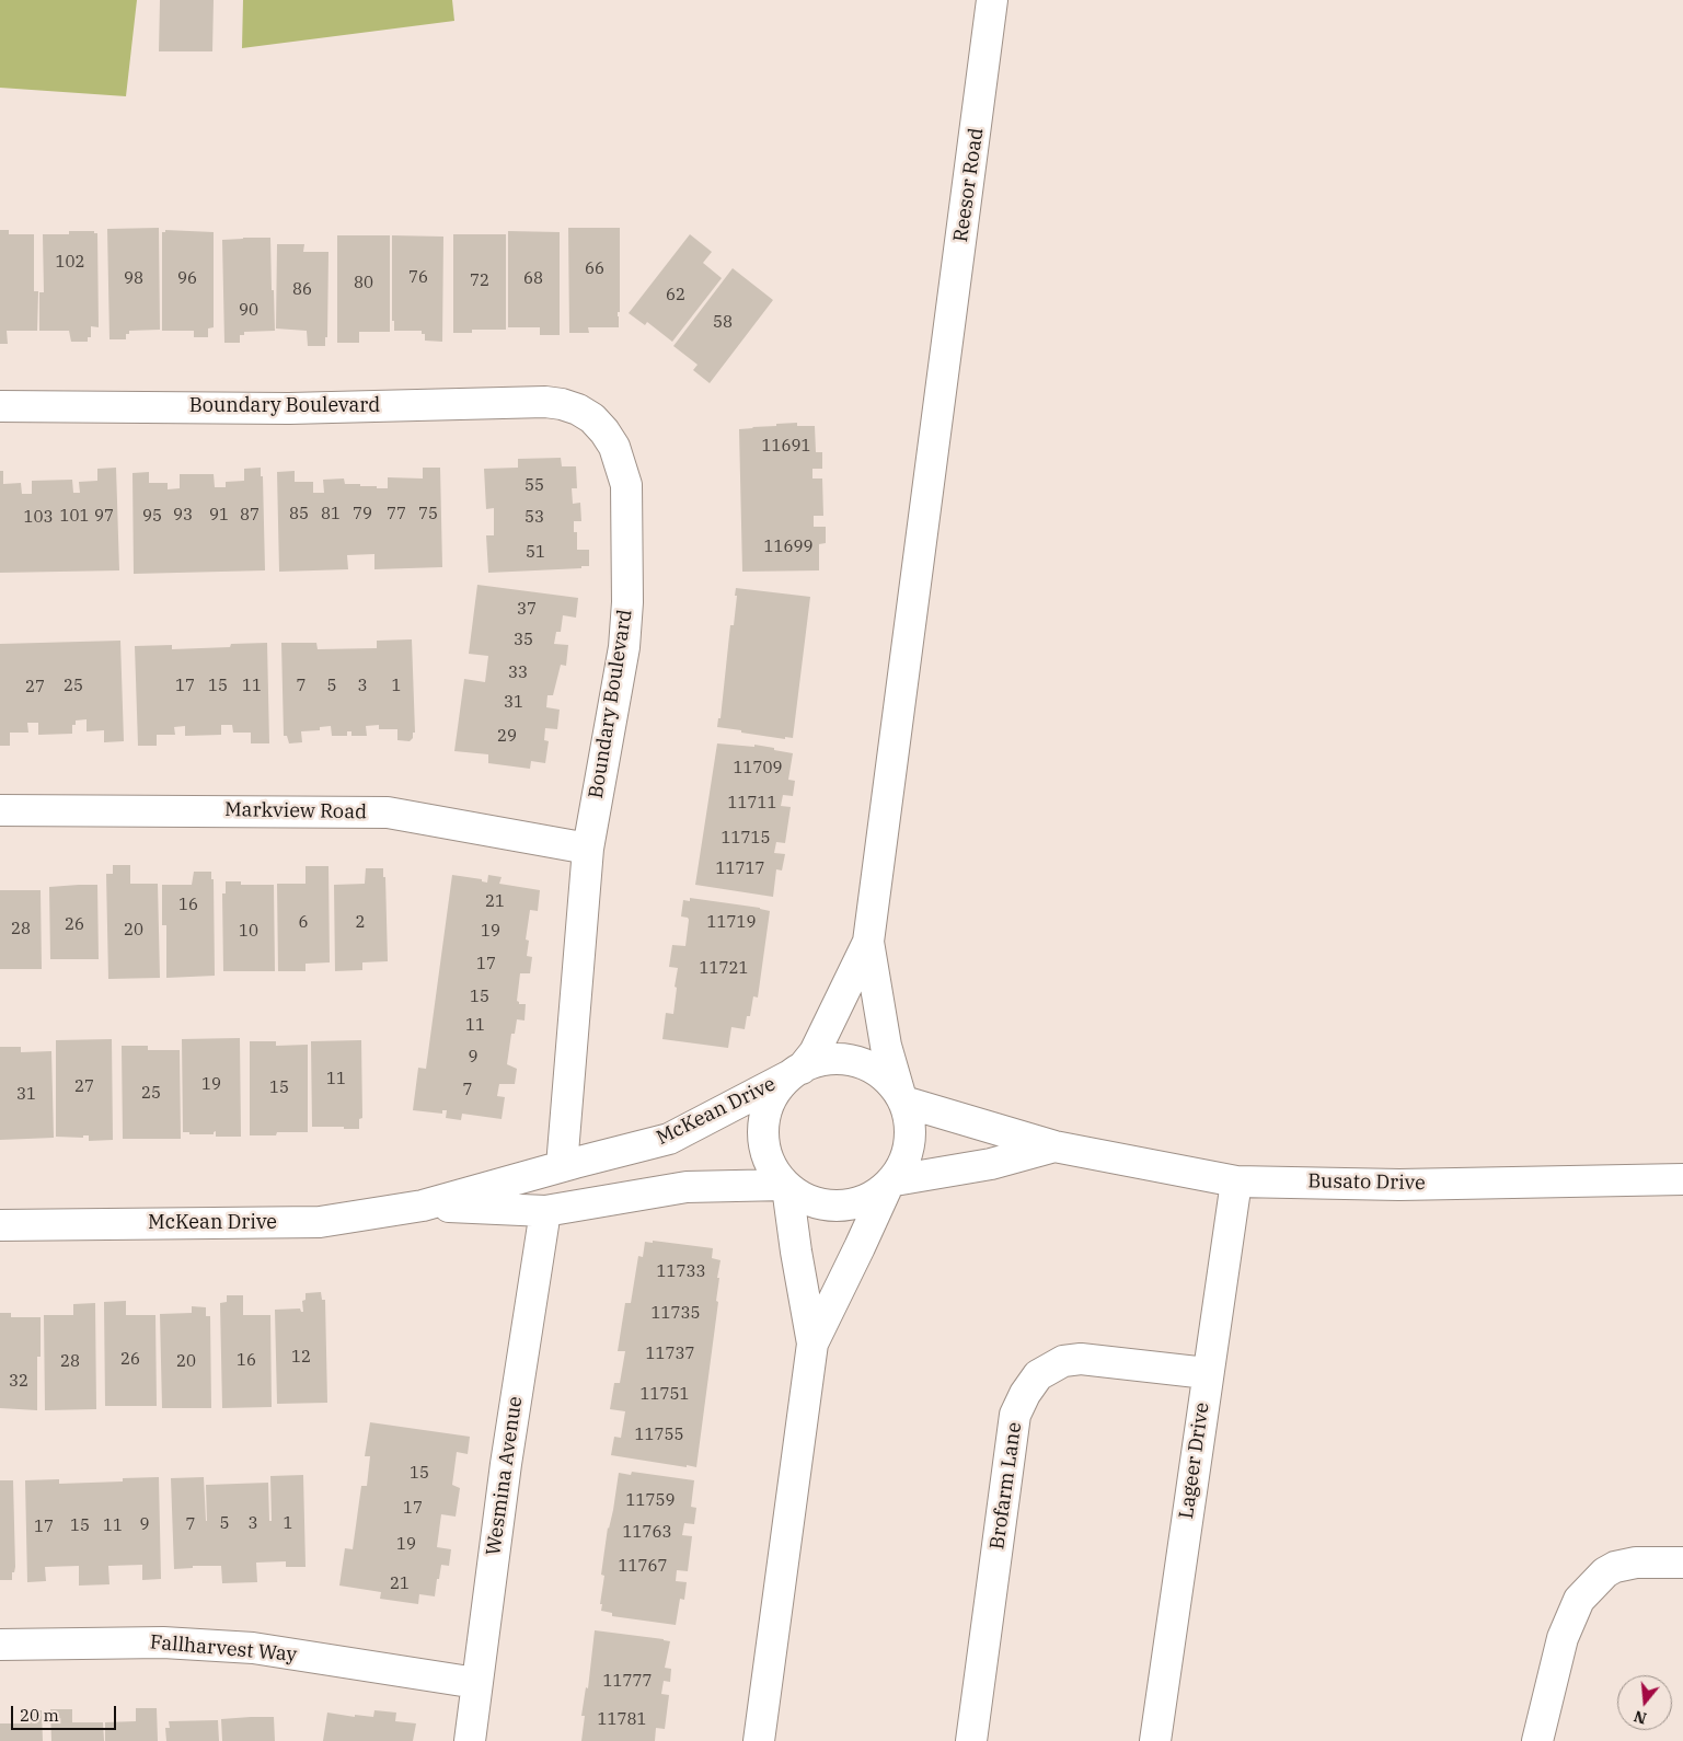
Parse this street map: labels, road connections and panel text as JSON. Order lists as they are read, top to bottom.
{
  "streets": {
    "street": [
      "Reesor Road",
      "Boundary Boulevard",
      "Markview Road",
      "McKean Drive",
      "Busato Drive",
      "Lageer Drive",
      "Wesmina Avenue",
      "Brofarm Lane",
      "Fallharvest Way"
    ]
  },
  "crossings": [
    ["Boundary Boulevard", "Markview Road"],
    ["Boundary Boulevard", "McKean Drive"],
    ["McKean Drive", "Busato Drive"],
    ["McKean Drive", "Wesmina Avenue"],
    ["Busato Drive", "Lageer Drive"],
    ["Lageer Drive", "Brofarm Lane"],
    ["Wesmina Avenue", "Fallharvest Way"]
  ],
  "house_numbers": [
    "102",
    "66",
    "76",
    "98",
    "96",
    "68",
    "72",
    "80",
    "86",
    "62",
    "90",
    "58",
    "11691",
    "55",
    "85",
    "81",
    "79",
    "77",
    "75",
    "93",
    "91",
    "87",
    "101",
    "97",
    "95",
    "103",
    "53",
    "11699",
    "51",
    "37",
    "35",
    "33",
    "25",
    "17",
    "15",
    "11",
    "7",
    "5",
    "3",
    "1",
    "27",
    "31",
    "29",
    "11709",
    "11711",
    "11715",
    "11717",
    "21",
    "16",
    "6",
    "2",
    "11719",
    "26",
    "28",
    "20",
    "10",
    "19",
    "17",
    "11721",
    "15",
    "11",
    "9",
    "11",
    "19",
    "27",
    "15",
    "7",
    "25",
    "31",
    "11733",
    "11735",
    "11737",
    "12",
    "26",
    "16",
    "28",
    "20",
    "32",
    "11751",
    "11755",
    "15",
    "11759",
    "17",
    "5",
    "3",
    "1",
    "9",
    "7",
    "15",
    "11",
    "17",
    "11763",
    "19",
    "11767",
    "21",
    "11777",
    "11781"
  ],
  "scale_bar": "20 m",
  "north": "bottom"
}
